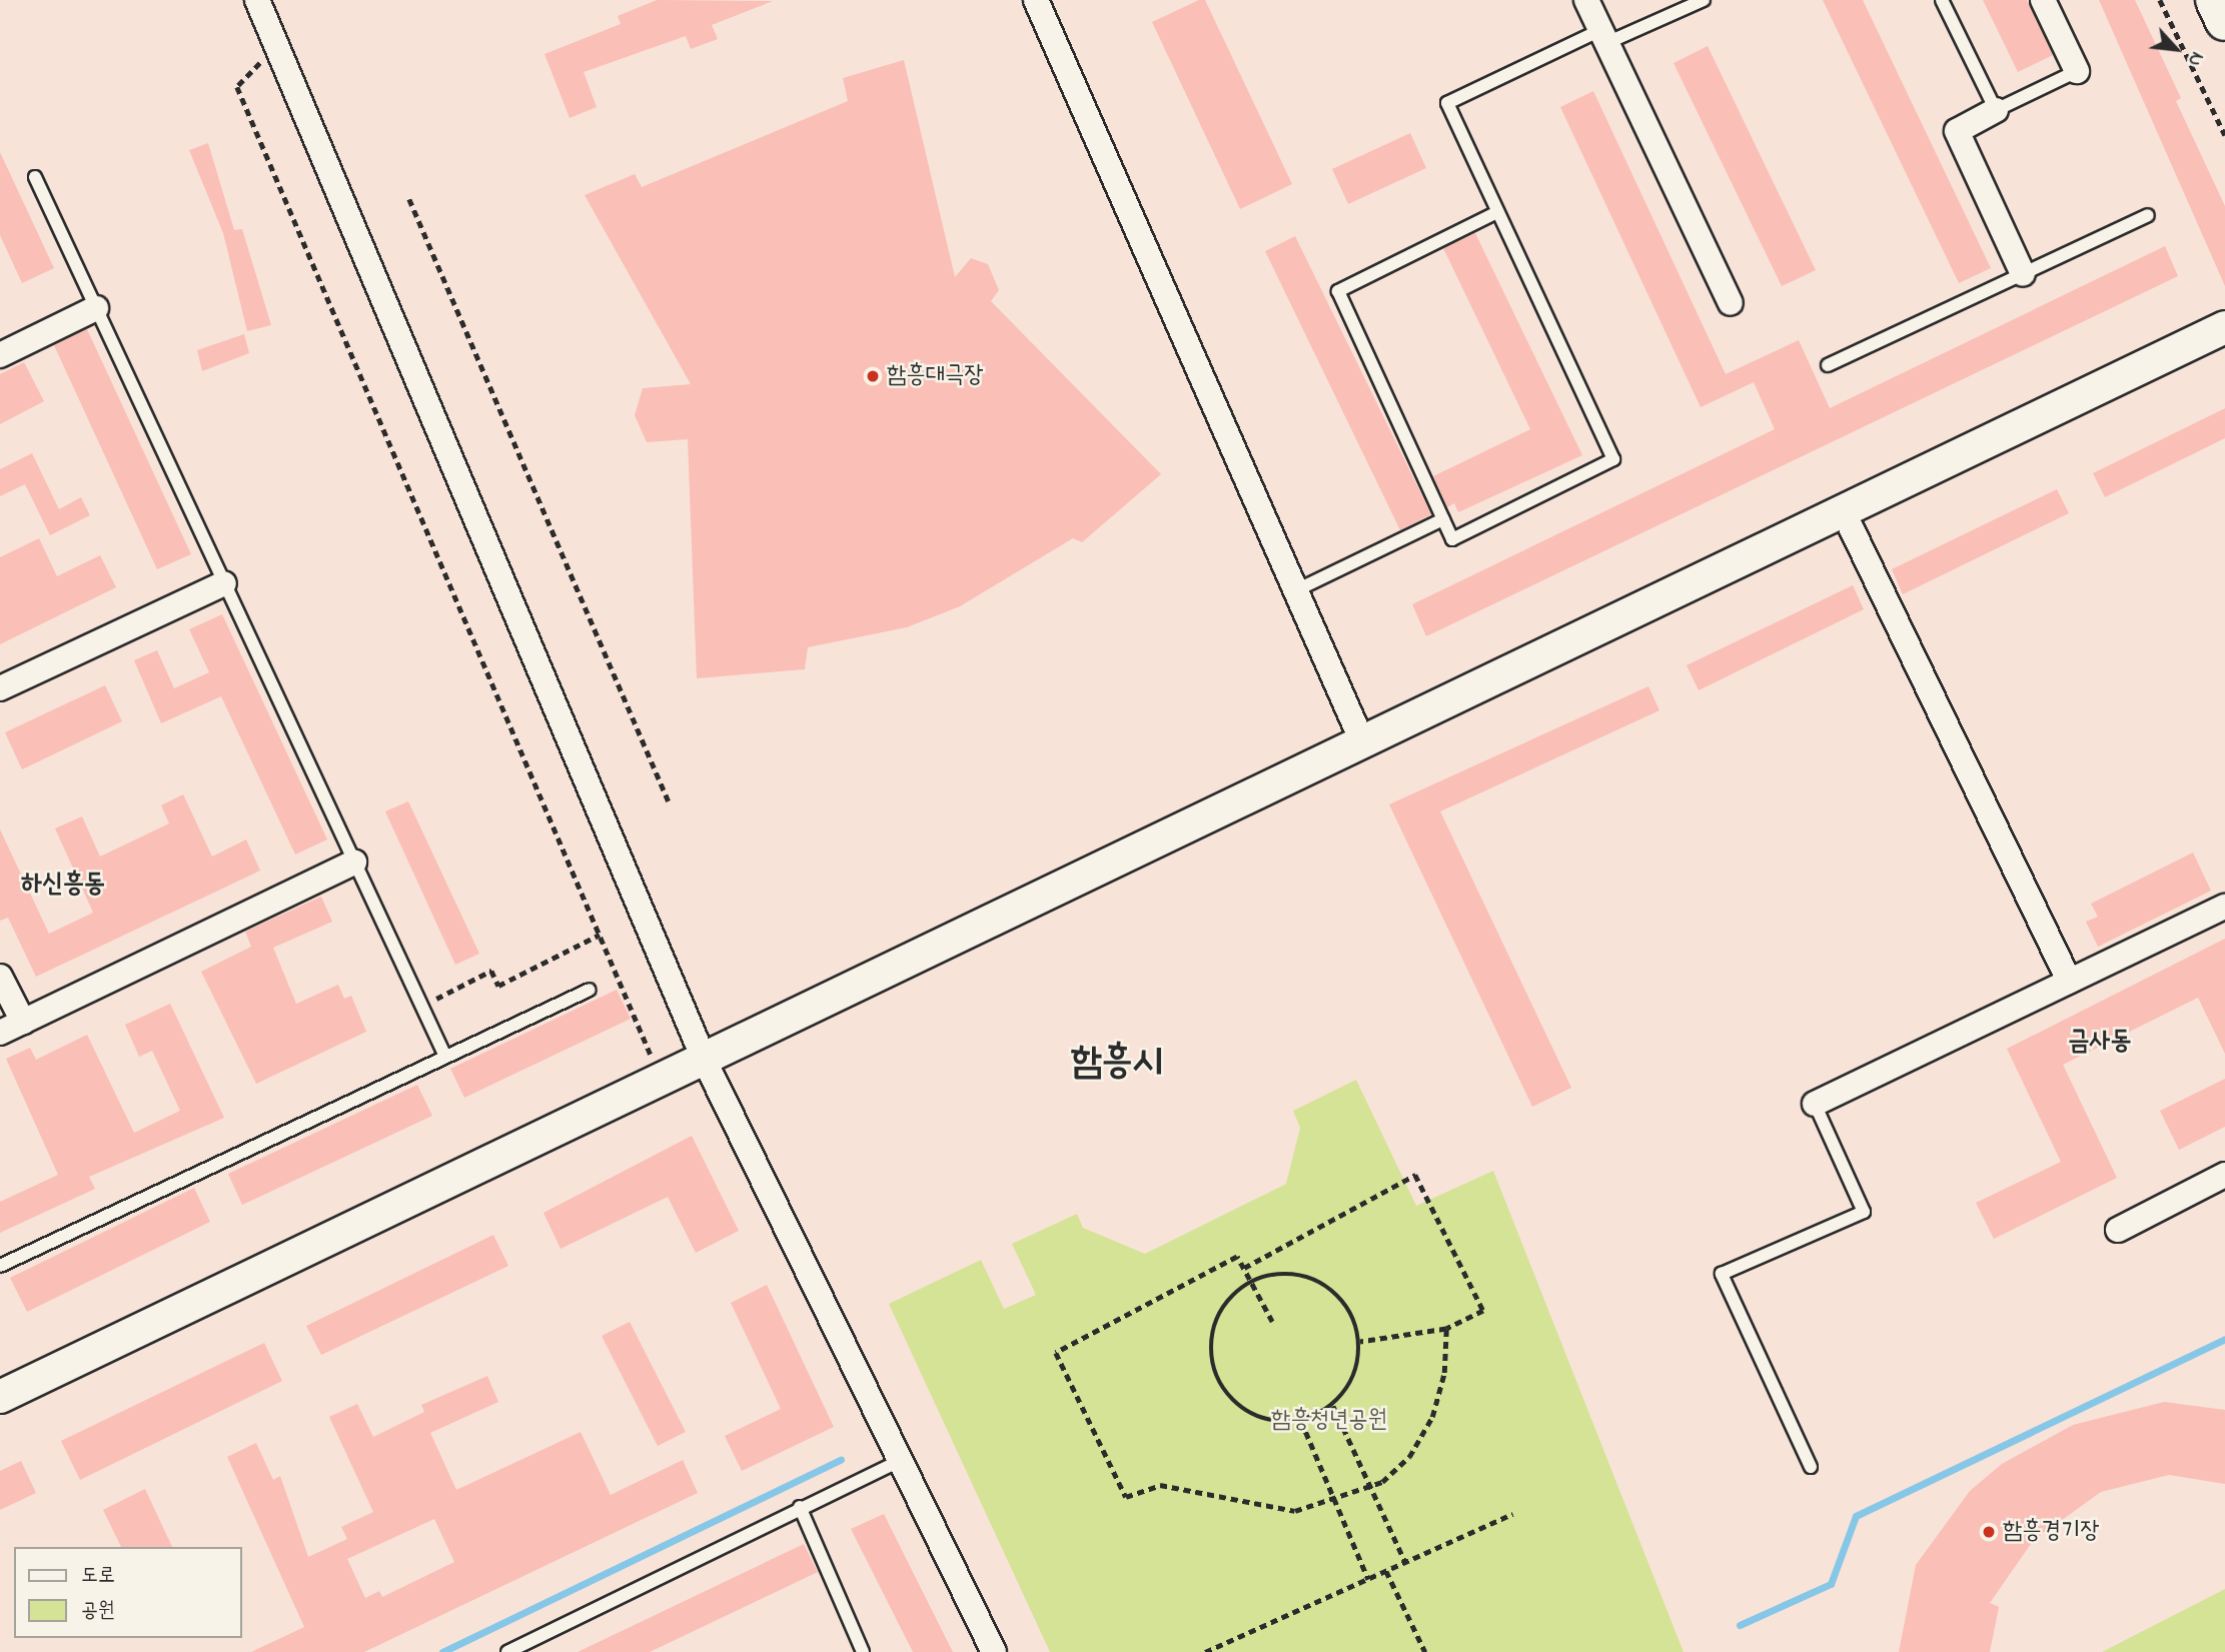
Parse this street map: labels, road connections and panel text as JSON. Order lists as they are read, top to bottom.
{
  "districts": ["하신흥동", "금사동", "함흥시"],
  "parks": ["함흥청년공원"],
  "places": ["함흥대극장", "함흥경기장"],
  "legend": ["도로", "공원"],
  "north": "bottom right"
}
